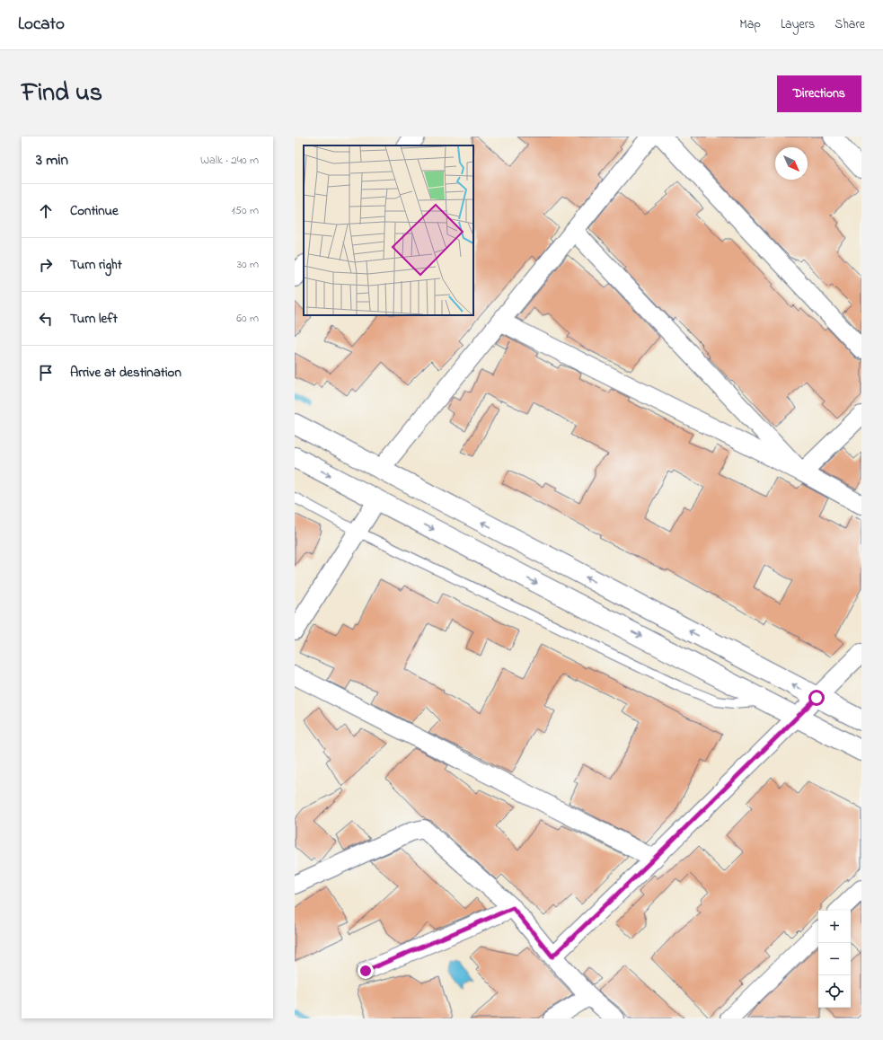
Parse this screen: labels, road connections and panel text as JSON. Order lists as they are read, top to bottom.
{
  "north": "bottom right",
  "page": {
    "header": "Locato",
    "nav": ["Map", "Layers", "Share"],
    "title": "Find us",
    "buttons": "Directions",
    "heading": ["3 min", "Walk · 240 m"],
    "list": [
      ["Continue", "150 m"],
      ["Turn right", "30 m"],
      ["Turn left", "60 m"],
      "Arrive at destination"
    ],
    "map_buttons": ["+", "−"]
  }
}
